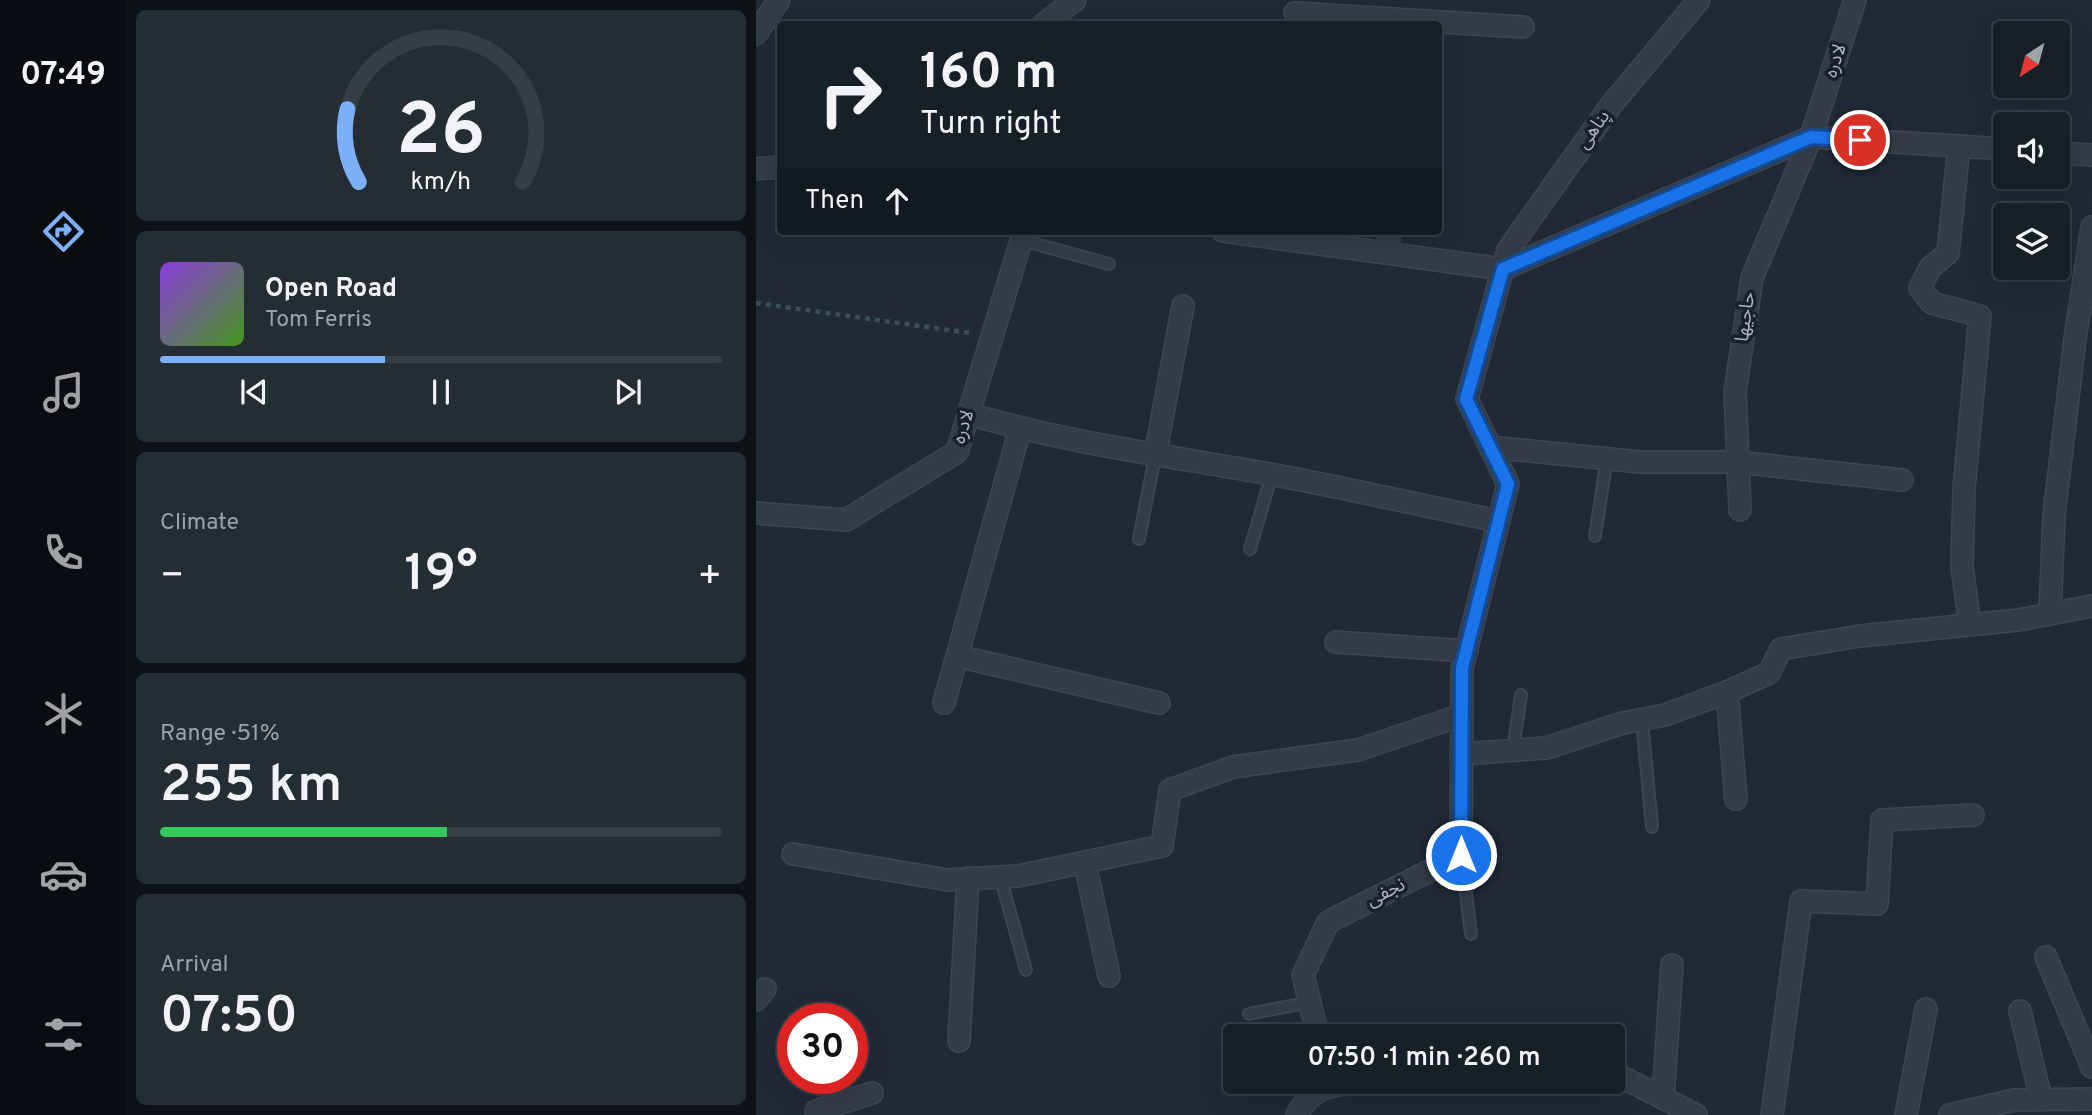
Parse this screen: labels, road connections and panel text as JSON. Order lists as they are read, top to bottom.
{
  "streets": {
    "street": [
      "لادره",
      "پناهی",
      "حاجیها",
      "نجفی"
    ]
  },
  "crossings": [
    ["لادره", "حاجیها"]
  ],
  "north": "bottom left",
  "page": {
    "tabs": "07:49",
    "turn": ["160 m", "Turn right"],
    "then": "Then",
    "song": ["Open Road", "Tom Ferris"],
    "tile": [
      "Climate",
      ["Range · 51%", "255 km"],
      ["Arrival", "07:50"]
    ],
    "heat": ["−", "19°", "+"],
    "limit": "30",
    "trip": "07:50 · 1 min · 260 m",
    "gauge": ["26", "km/h"]
  }
}
